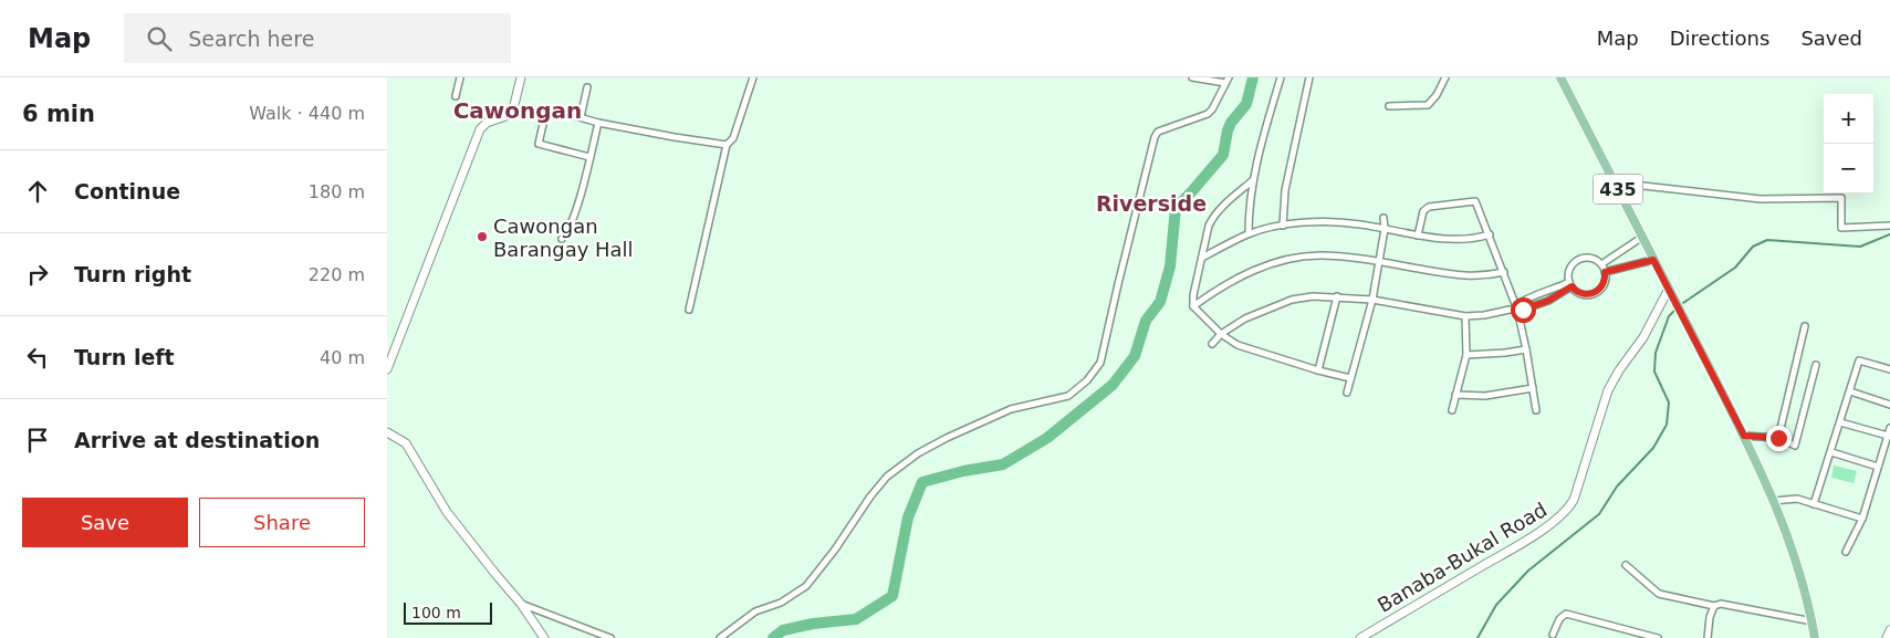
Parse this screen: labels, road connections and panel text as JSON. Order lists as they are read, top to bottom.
{
  "streets": {
    "main road": ["435"],
    "street": ["Banaba-Bukal Road"]
  },
  "crossings": [
    ["435", "Banaba-Bukal Road"]
  ],
  "districts": ["Cawongan", "Riverside"],
  "places": ["Cawongan Barangay Hall"],
  "scale_bar": "100 m",
  "page": {
    "header": "Map",
    "search": "Search here",
    "nav": ["Map", "Directions", "Saved"],
    "heading": ["6 min", "Walk · 440 m"],
    "map_buttons": ["+", "−"],
    "list": [
      ["Continue", "180 m"],
      ["Turn right", "220 m"],
      ["Turn left", "40 m"],
      "Arrive at destination"
    ],
    "buttons": ["Save", "Share"],
    "scale": "100 m"
  }
}
